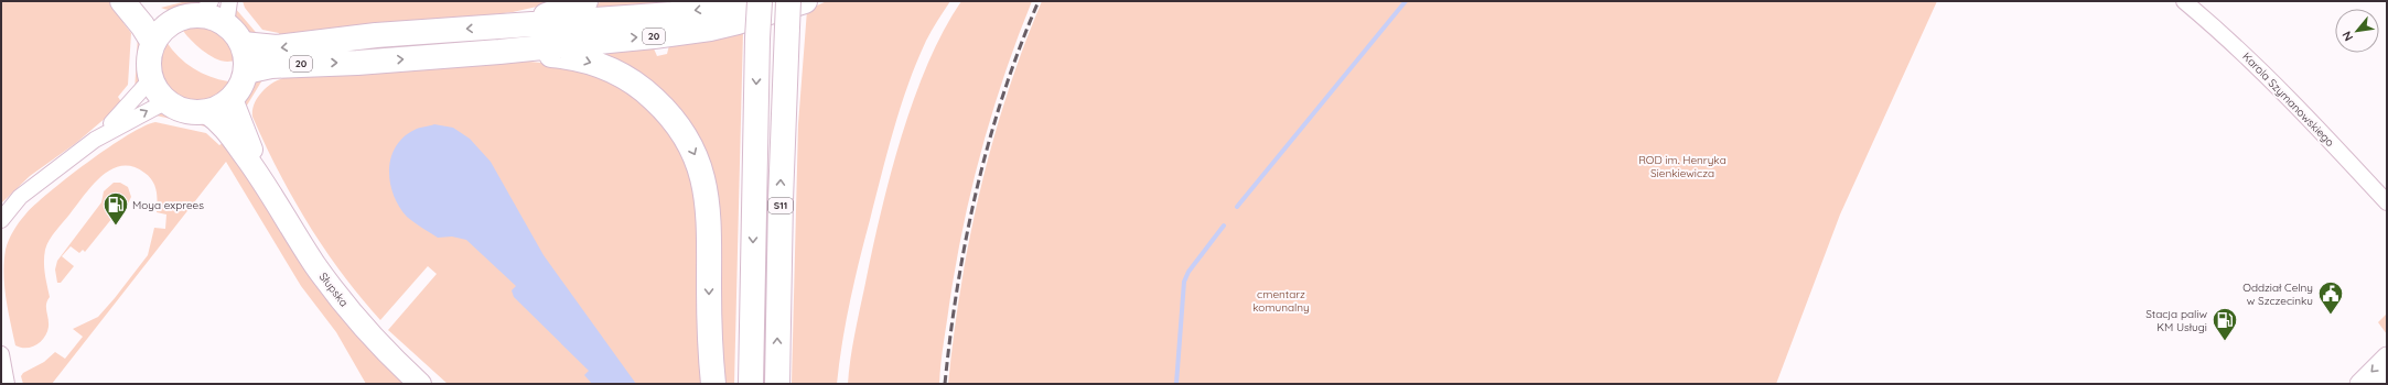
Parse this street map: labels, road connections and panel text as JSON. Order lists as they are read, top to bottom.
{
  "streets": {
    "main road": ["20", "S11", "Słupska"],
    "street": ["Karola Szymanowskiego"]
  },
  "crossings": [
    ["20", "Słupska"]
  ],
  "parks": ["ROD im. Henryka Sienkiewicza", "cmentarz komunalny"],
  "places": {
    "fuel station": ["Moya exprees", "Stacja paliw KM Usługi"],
    "public building": ["Oddział Celny w Szczecinku"]
  },
  "north": "bottom left"
}
